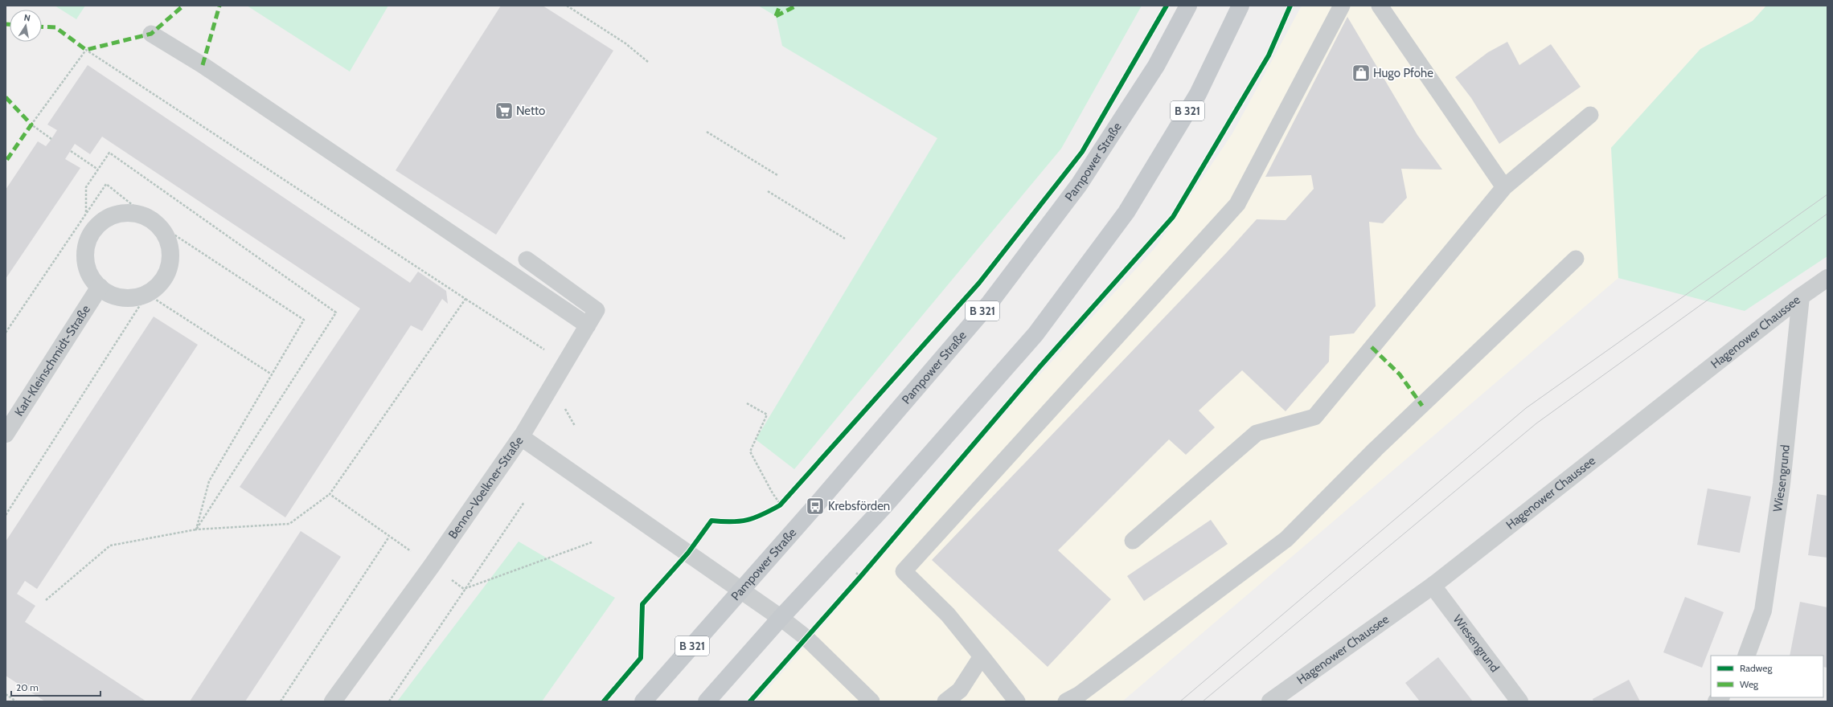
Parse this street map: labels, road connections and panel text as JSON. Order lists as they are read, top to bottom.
{
  "streets": {
    "main road": ["B 321", "Pampower Straße"],
    "street": [
      "Hagenower Chaussee",
      "Karl-Kleinschmidt-Straße",
      "Wiesengrund",
      "Benno-Voelkner-Straße"
    ]
  },
  "crossings": [
    ["B 321", "Benno-Voelkner-Straße"],
    ["Pampower Straße", "Benno-Voelkner-Straße"],
    ["Hagenower Chaussee", "Wiesengrund"]
  ],
  "places": {
    "shop": ["Hugo Pfohe"],
    "supermarket": ["Netto"],
    "bus stop": ["Krebsförden"]
  },
  "legend": ["Radweg", "Weg"],
  "scale_bar": "20 m",
  "north": "top"
}
